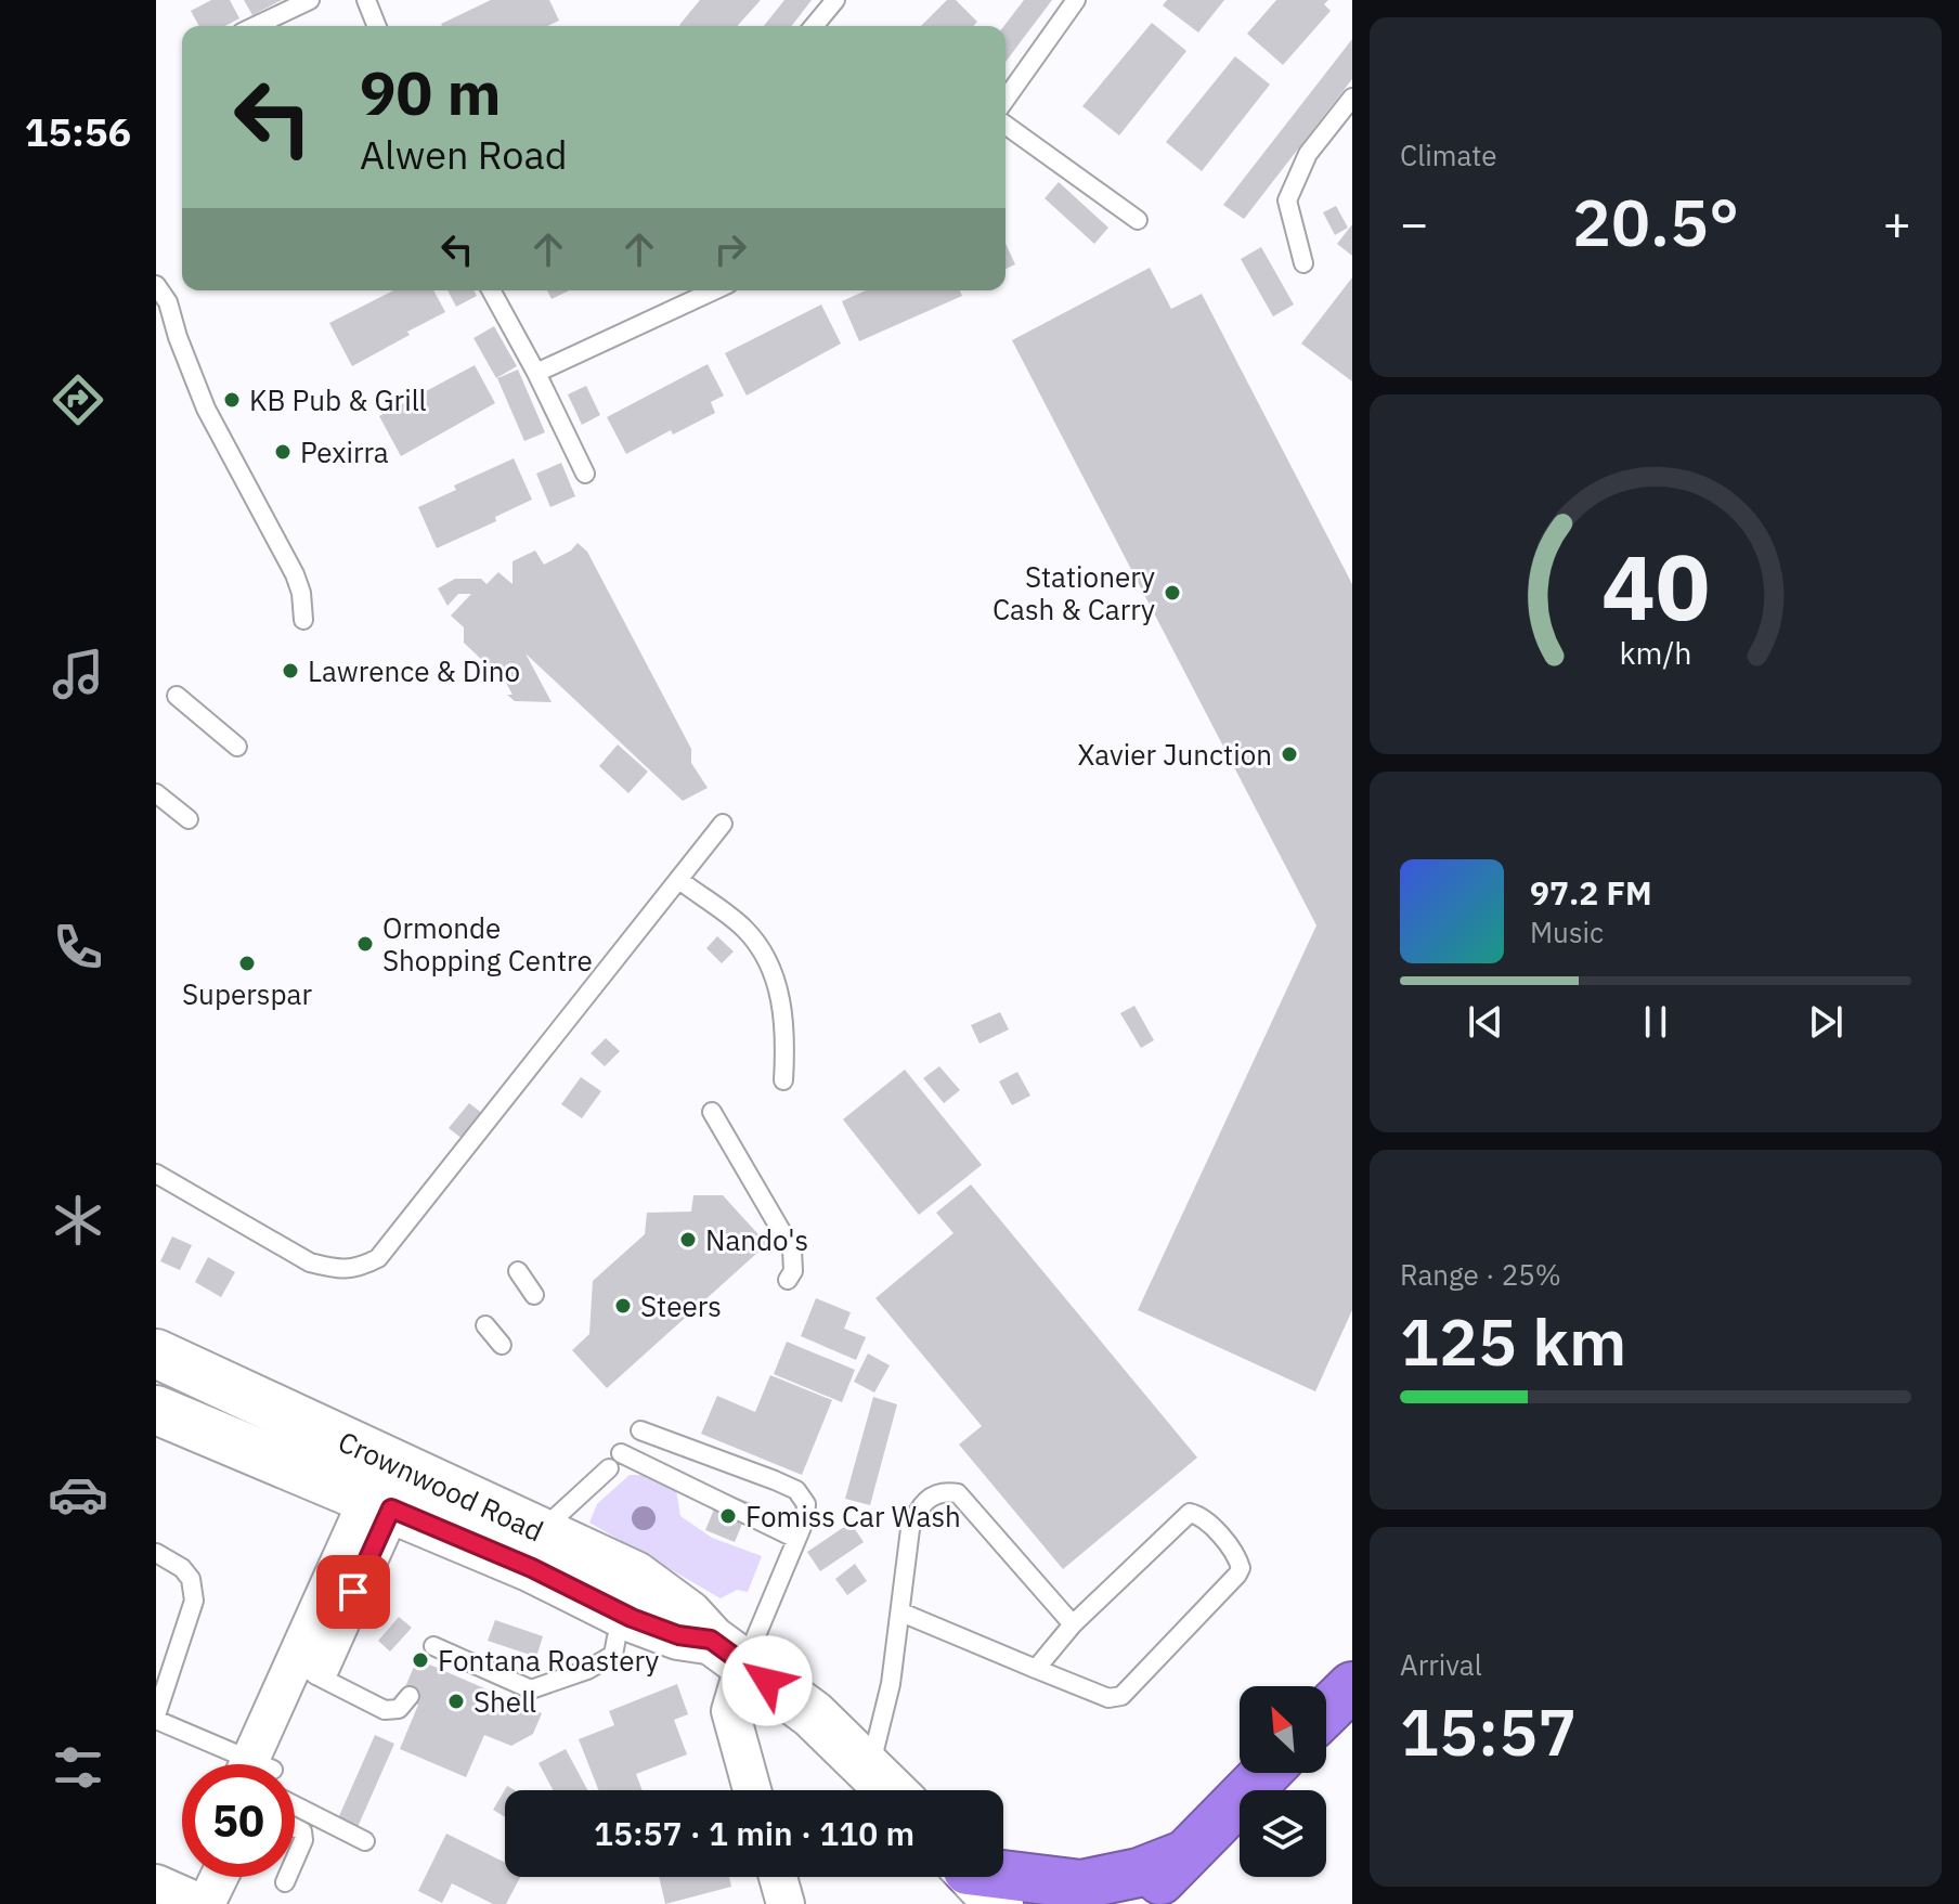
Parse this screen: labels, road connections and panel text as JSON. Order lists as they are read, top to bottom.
{
  "streets": {
    "main road": ["Crownwood Road"]
  },
  "places": [
    "KB Pub & Grill",
    "Pexirra",
    "Stationery Cash & Carry",
    "Lawrence & Dino",
    "Xavier Junction",
    "Ormonde Shopping Centre",
    "Superspar",
    "Nando's",
    "Steers",
    "Fomiss Car Wash",
    "Fontana Roastery",
    "Shell"
  ],
  "north": "top left",
  "page": {
    "tabs": "15:56",
    "tile": [
      "Climate",
      ["Range · 25%", "125 km"],
      ["Arrival", "15:57"]
    ],
    "turn": ["90 m", "Alwen Road"],
    "heat": ["−", "20.5°", "+"],
    "song": ["97.2 FM", "Music"],
    "limit": "50",
    "trip": "15:57 · 1 min · 110 m",
    "gauge": ["40", "km/h"]
  }
}
